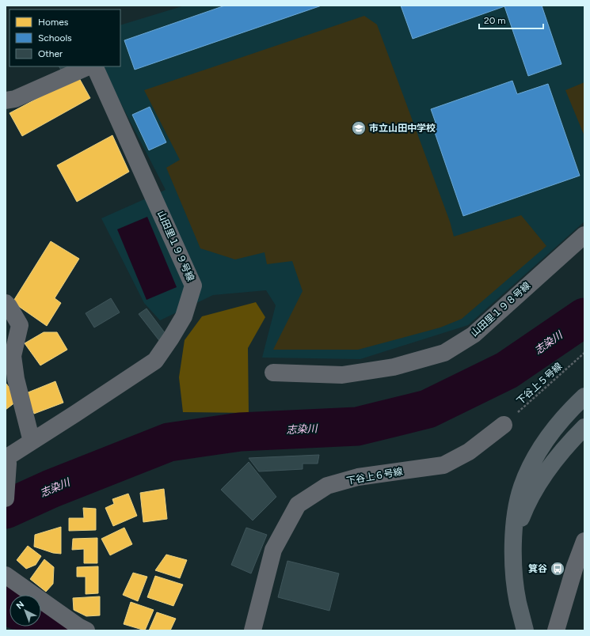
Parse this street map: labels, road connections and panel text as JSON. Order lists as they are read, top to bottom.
{
  "streets": {
    "street": ["山田里１９９号線", "山田里１９８号線", "下谷上６号線"],
    "path": ["下谷上５号線"]
  },
  "crossings": [
    ["下谷上５号線", "下谷上６号線"]
  ],
  "water": ["志染川"],
  "places": {
    "school or university": ["市立山田中学校"],
    "bus stop": ["箕谷"]
  },
  "legend": ["Homes", "Schools", "Other"],
  "scale_bar": "20 m",
  "north": "top left"
}
